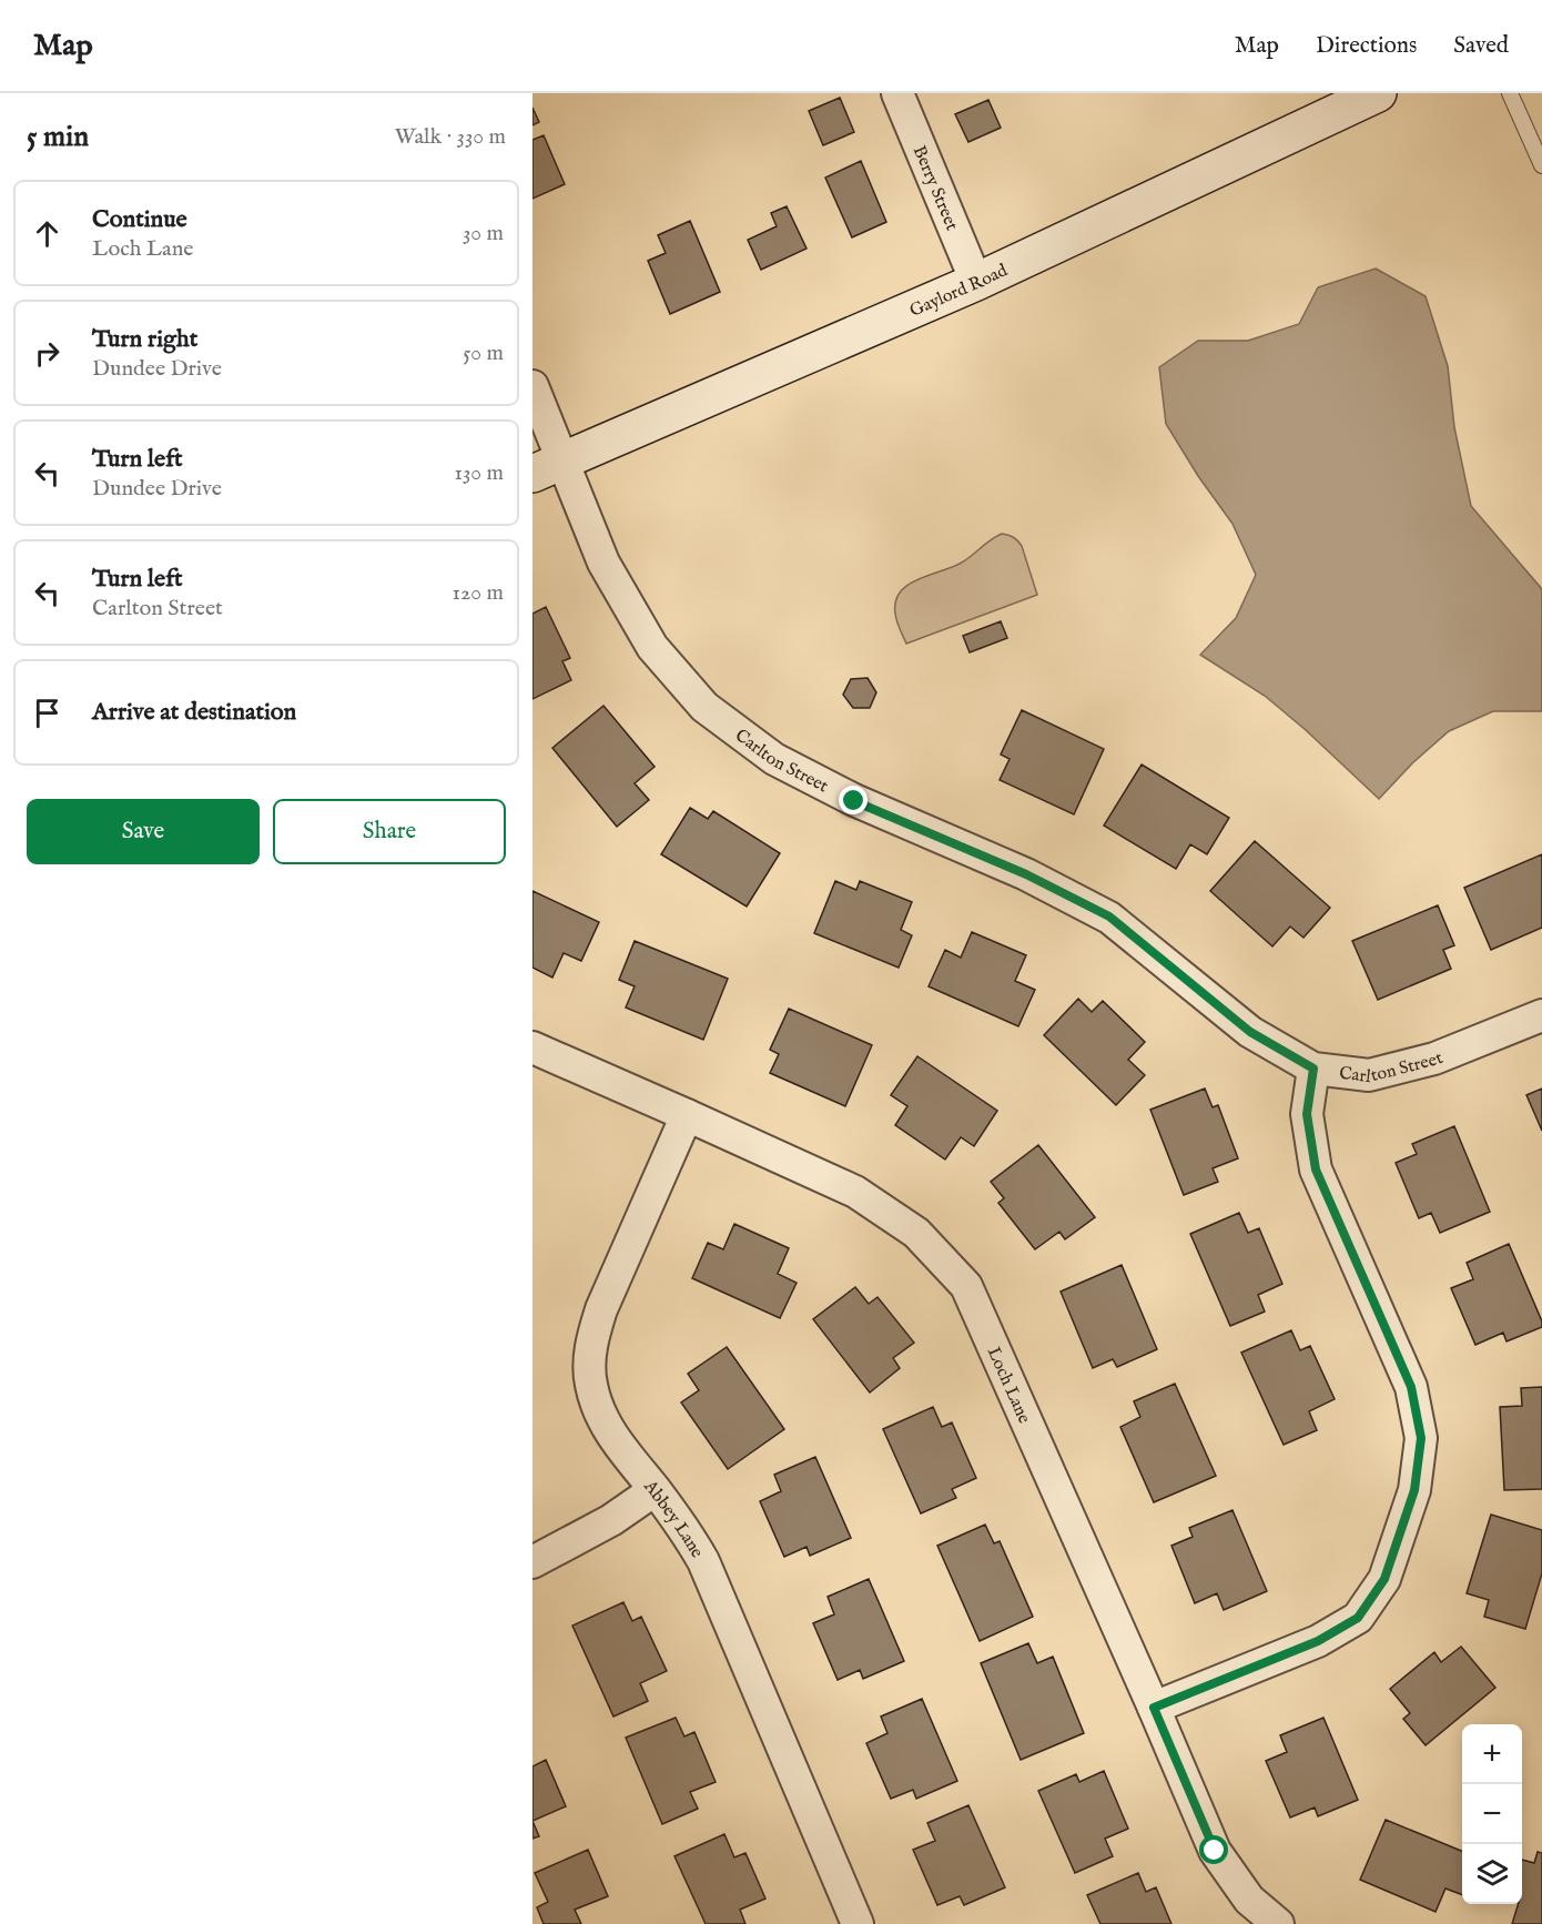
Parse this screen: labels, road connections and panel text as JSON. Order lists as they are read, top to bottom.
{
  "streets": {
    "street": [
      "Berry Street",
      "Gaylord Road",
      "Carlton Street",
      "Loch Lane",
      "Abbey Lane"
    ]
  },
  "crossings": [
    ["Berry Street", "Gaylord Road"],
    ["Gaylord Road", "Carlton Street"],
    ["Loch Lane", "Abbey Lane"]
  ],
  "page": {
    "header": "Map",
    "nav": ["Map", "Directions", "Saved"],
    "heading": ["5 min", "Walk · 330 m"],
    "list": [
      ["Continue", "Loch Lane", "30 m"],
      ["Turn right", "Dundee Drive", "50 m"],
      ["Turn left", "Dundee Drive", "130 m"],
      ["Turn left", "Carlton Street", "120 m"],
      "Arrive at destination"
    ],
    "buttons": ["Save", "Share"],
    "map_buttons": ["+", "−"]
  }
}
